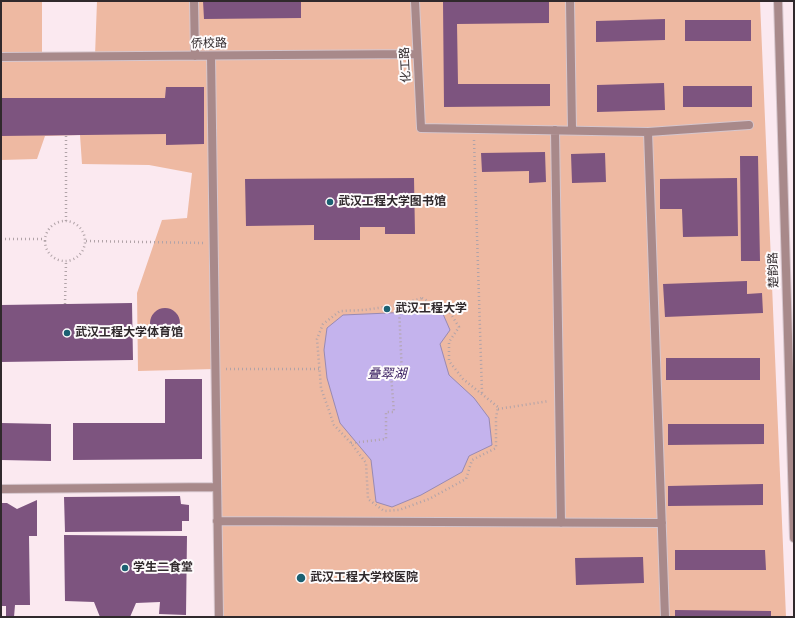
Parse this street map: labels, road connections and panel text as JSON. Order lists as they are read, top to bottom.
{
  "streets": {
    "street": ["侨校路", "化工路", "楚韵路"]
  },
  "crossings": [
    ["侨校路", "化工路"]
  ],
  "water": ["叠翠湖"],
  "places": [
    "武汉工程大学图书馆",
    "武汉工程大学",
    "武汉工程大学体育馆",
    "学生二食堂",
    "武汉工程大学校医院"
  ]
}
